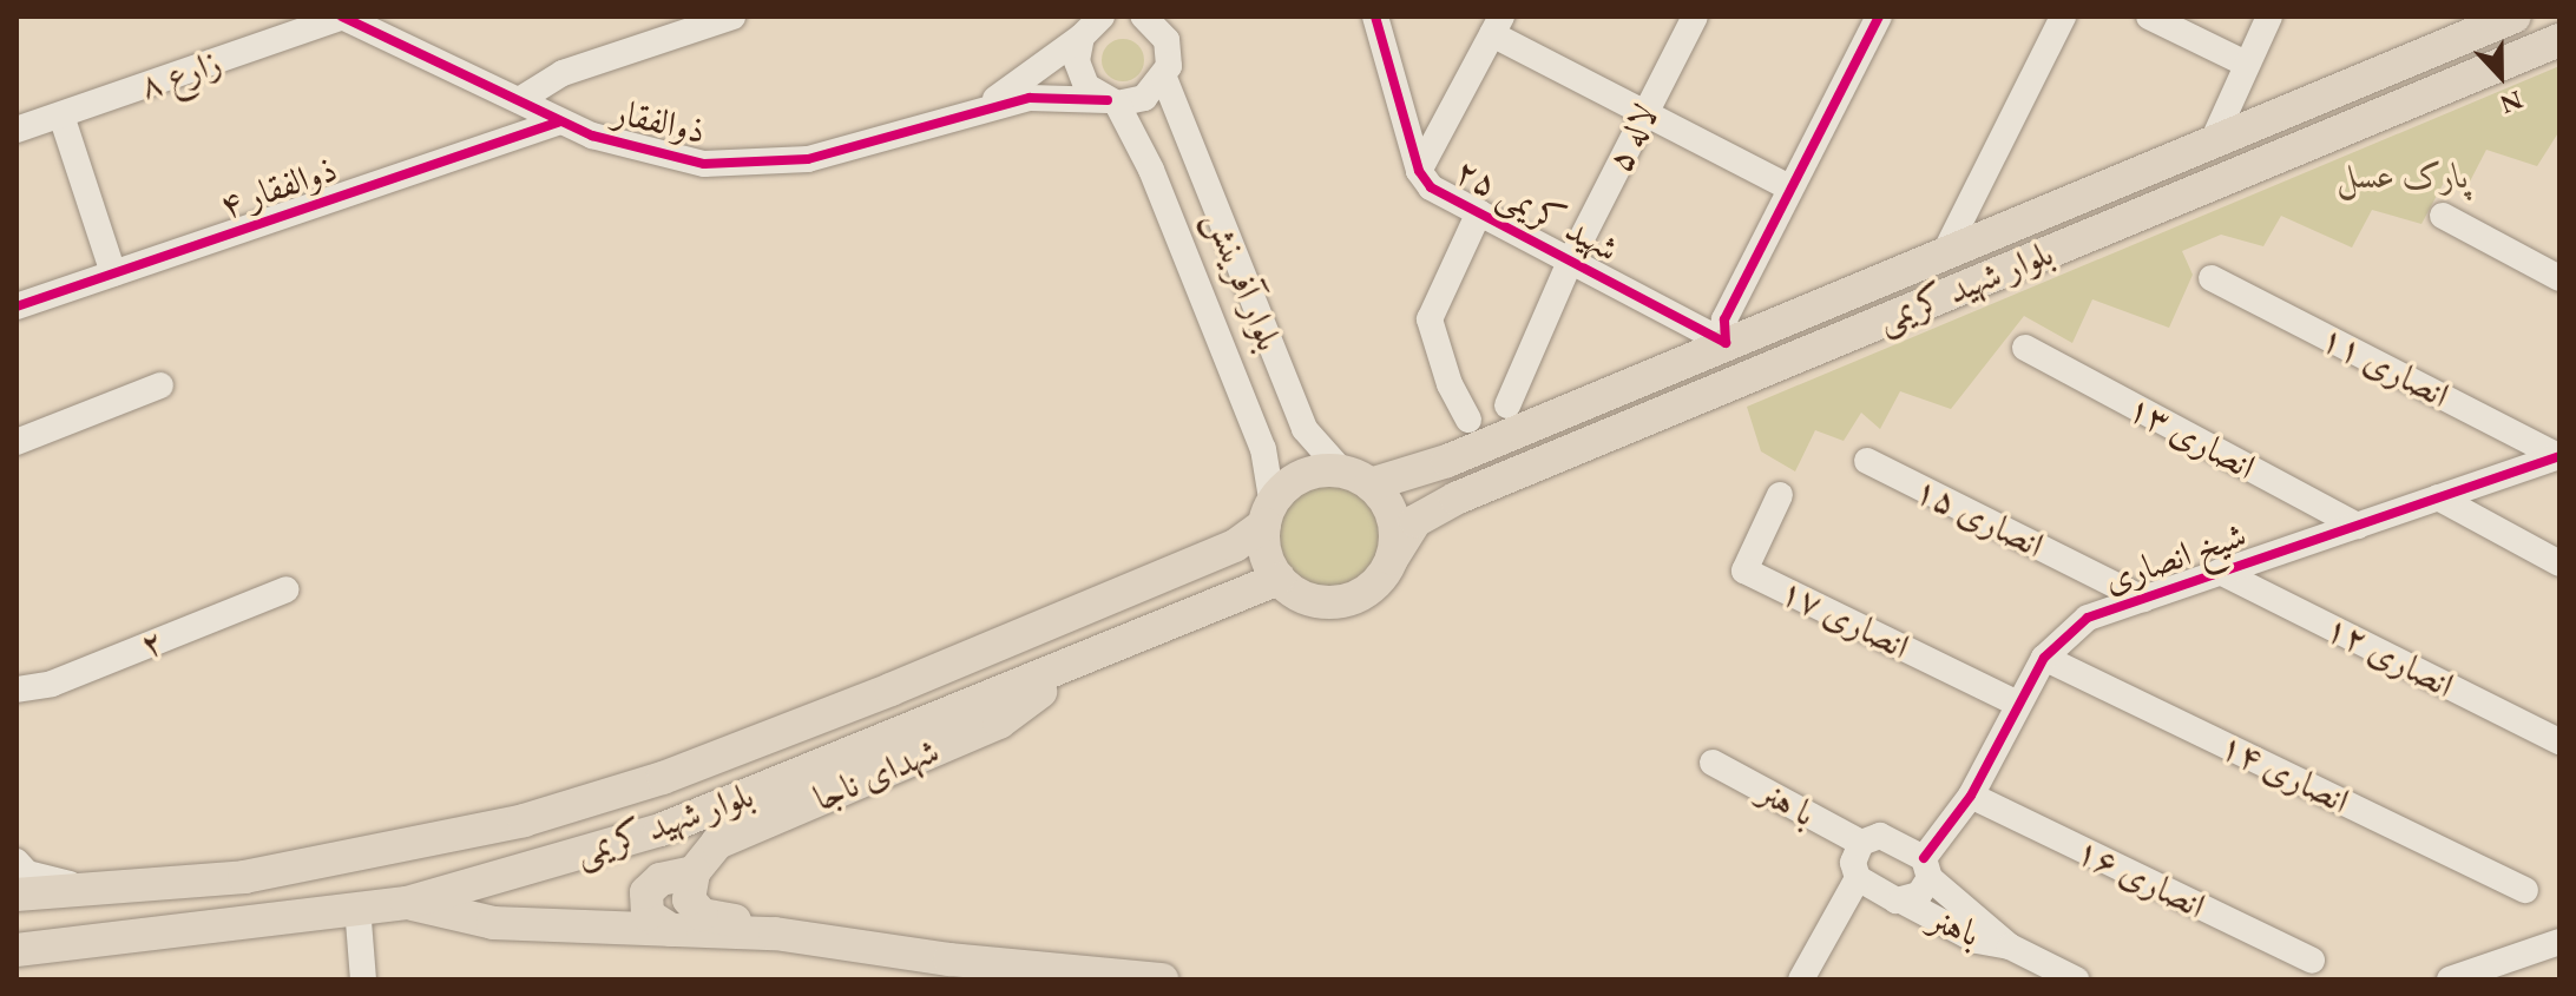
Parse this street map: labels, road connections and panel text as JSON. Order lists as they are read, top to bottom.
{
  "streets": {
    "main road": ["بلوار شهید کریمی", "شهدای ناجا"],
    "street": [
      "زارع ۸",
      "ذوالفقار",
      "لاله ۵",
      "ذوالفقار ۴",
      "شهید کریمی ۲۵",
      "بلوار آفرینش",
      "انصاری ۱۱",
      "انصاری ۱۳",
      "انصاری ۱۵",
      "شیخ انصاری",
      "انصاری ۱۷",
      "۲",
      "انصاری ۱۲",
      "انصاری ۱۴",
      "با هنر",
      "انصاری ۱۶",
      "باهنر"
    ]
  },
  "crossings": [
    ["زارع ۸", "ذوالفقار"],
    ["ذوالفقار", "ذوالفقار ۴"],
    ["لاله ۵", "شهید کریمی ۲۵"],
    ["شهید کریمی ۲۵", "بلوار شهید کریمی"],
    ["بلوار آفرینش", "بلوار شهید کریمی"],
    ["بلوار شهید کریمی", "شهدای ناجا"],
    ["انصاری ۱۱", "شیخ انصاری"],
    ["انصاری ۱۳", "شیخ انصاری"],
    ["انصاری ۱۵", "شیخ انصاری"],
    ["شیخ انصاری", "انصاری ۱۷"],
    ["شیخ انصاری", "انصاری ۱۲"],
    ["شیخ انصاری", "انصاری ۱۴"],
    ["شیخ انصاری", "با هنر"],
    ["شیخ انصاری", "انصاری ۱۶"],
    ["شیخ انصاری", "باهنر"],
    ["با هنر", "باهنر"]
  ],
  "parks": ["پارک عسل"],
  "north": "bottom"
}
